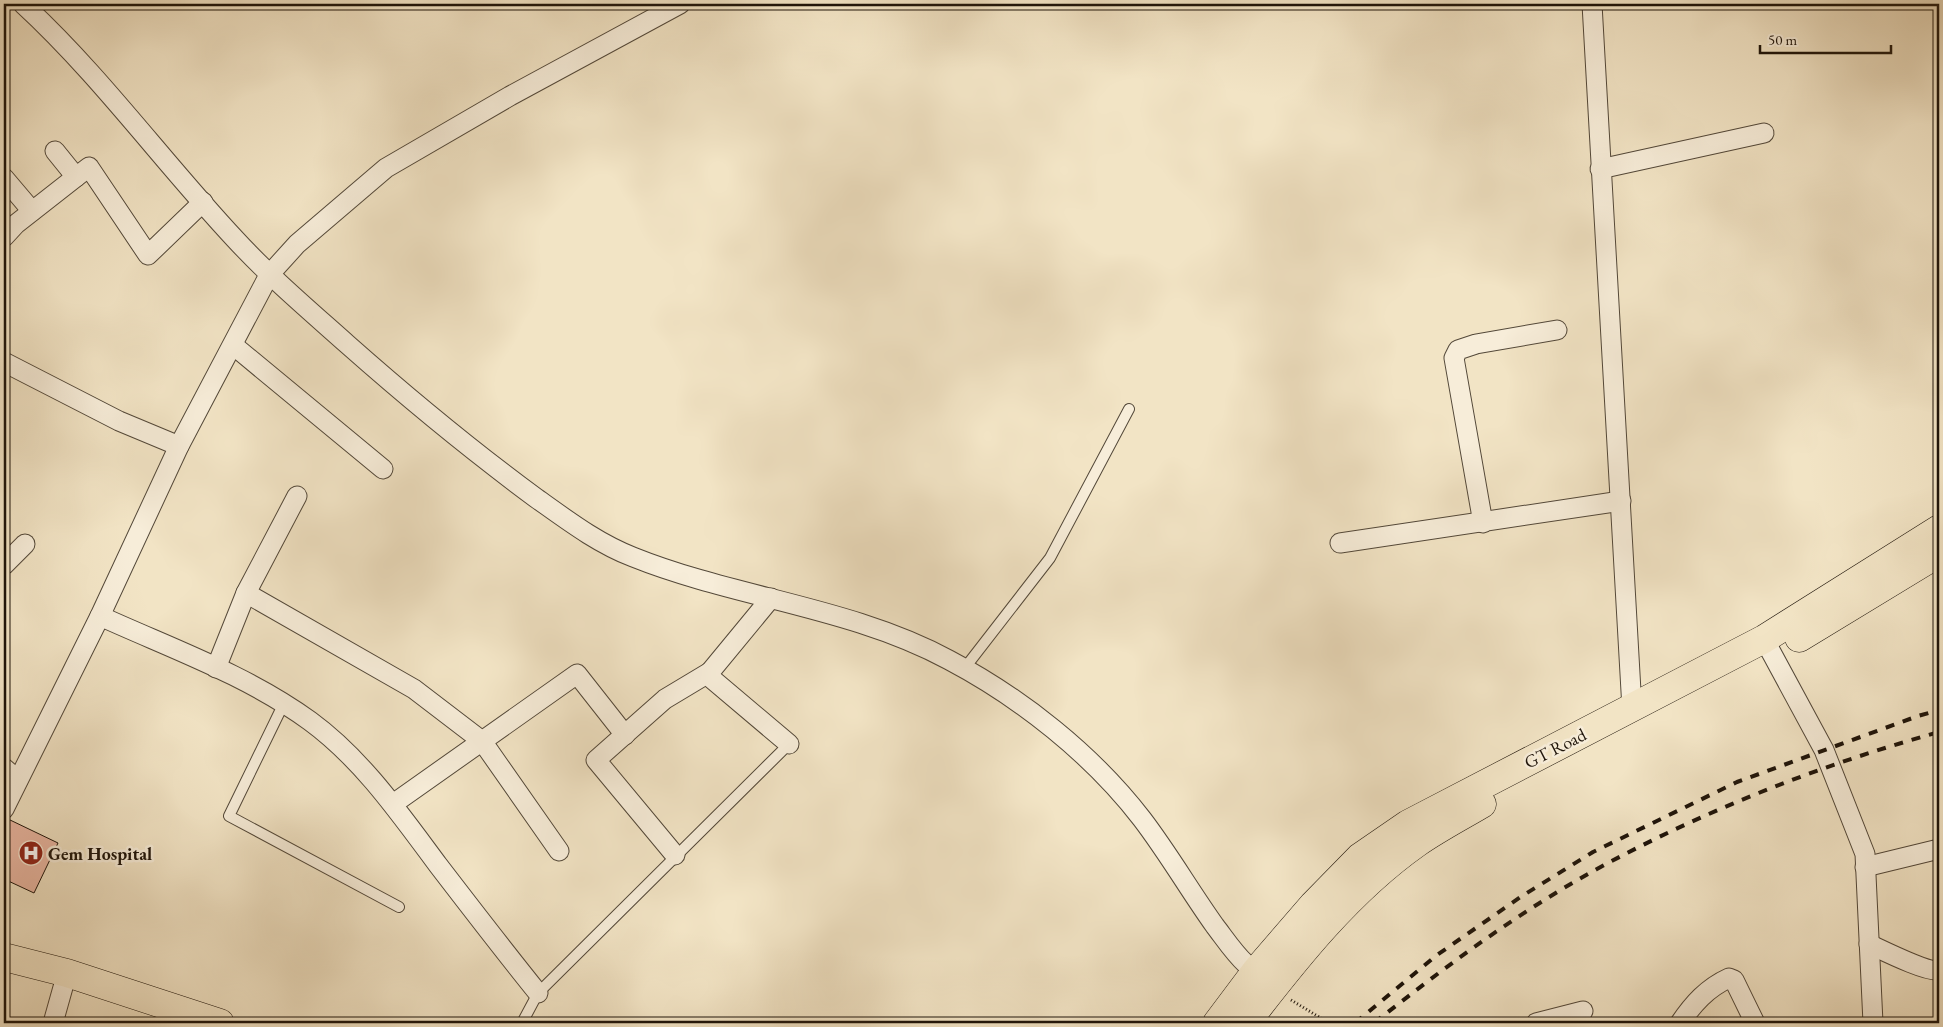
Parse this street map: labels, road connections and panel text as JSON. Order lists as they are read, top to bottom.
{
  "streets": {
    "highway": ["GT Road"]
  },
  "places": {
    "hospital": ["Gem Hospital"]
  },
  "scale_bar": "50 m"
}
